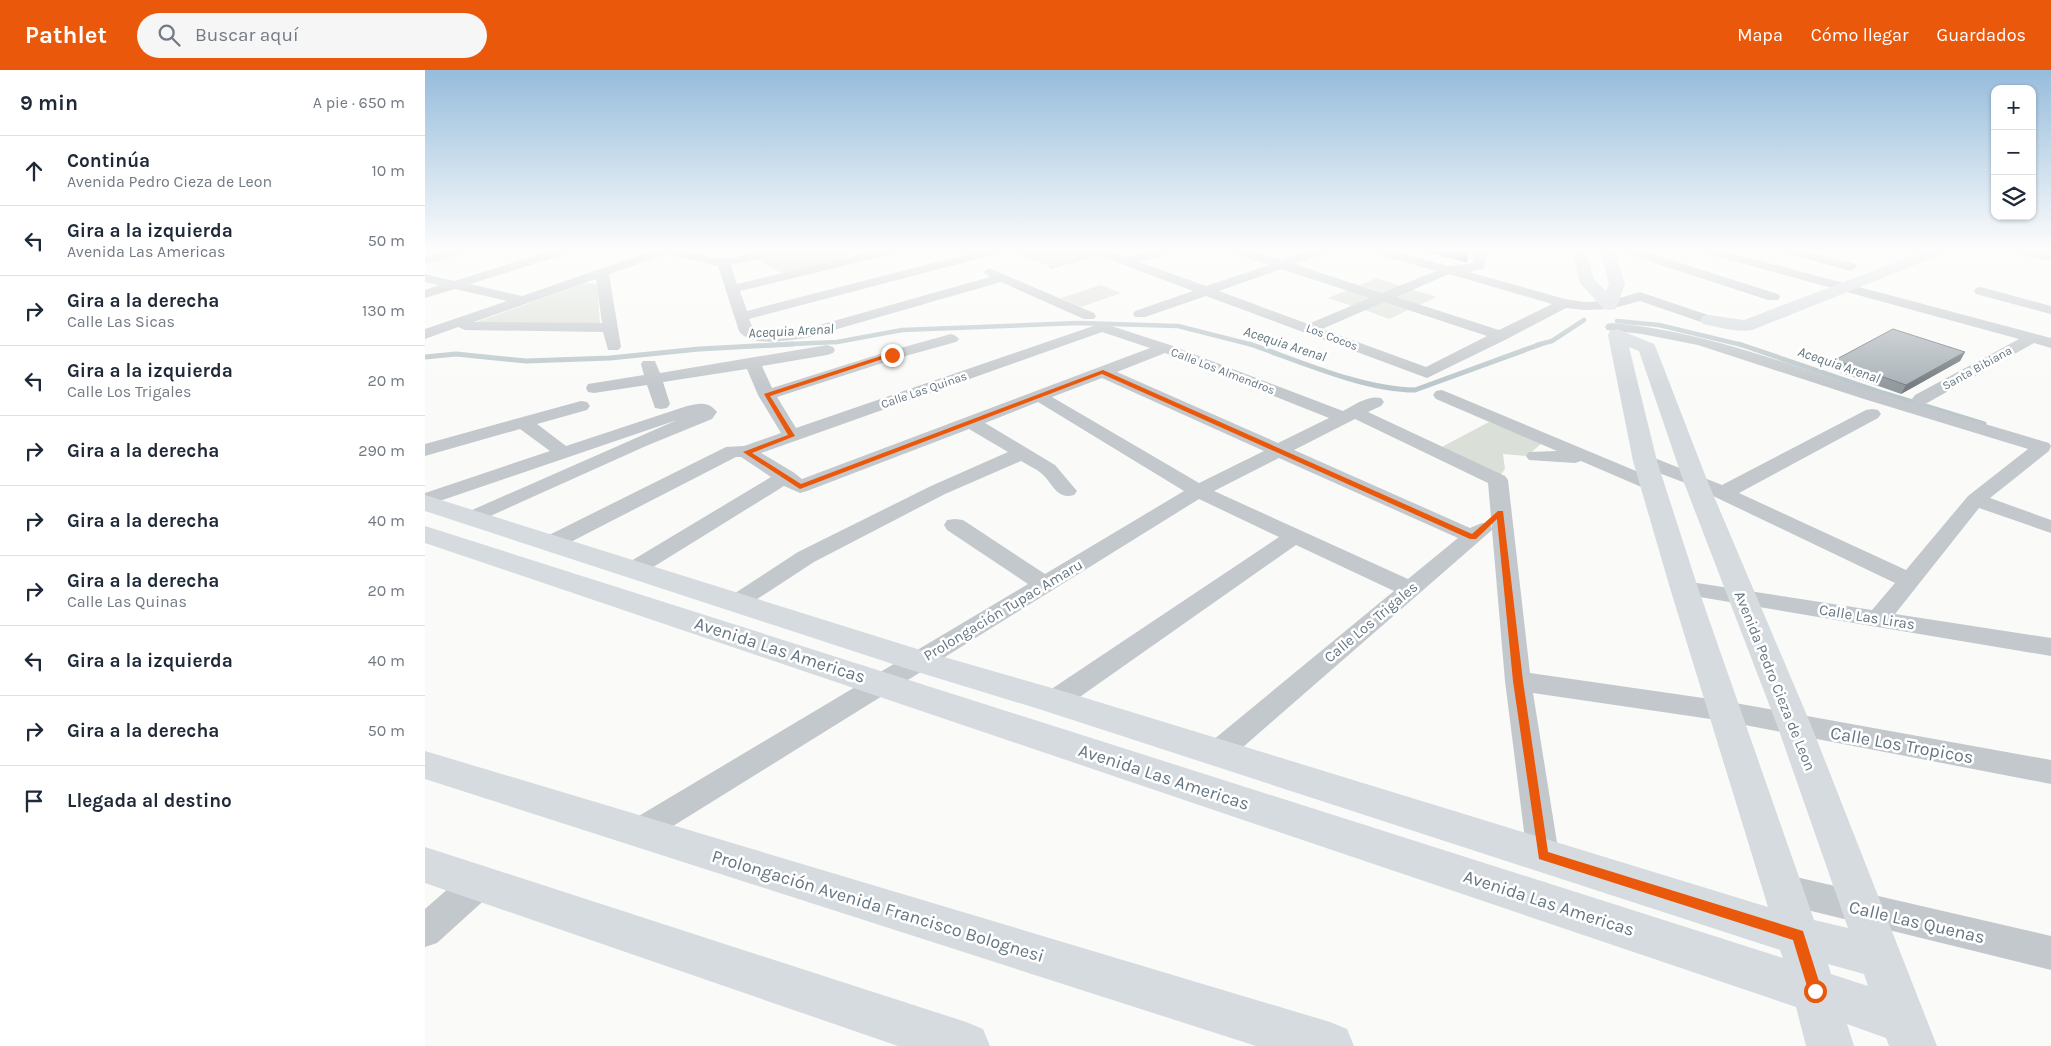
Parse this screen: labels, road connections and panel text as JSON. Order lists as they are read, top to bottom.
{
  "streets": {
    "street": [
      "Los Cocos",
      "Santa Bibiana",
      "Calle Los Almendros",
      "Calle Las Quinas",
      "Prolongación Tupac Amaru",
      "Calle Las Liras",
      "Calle Los Trigales",
      "Avenida Las Americas",
      "Avenida Pedro Cieza de Leon",
      "Calle Los Tropicos",
      "Prolongación Avenida Francisco Bolognesi",
      "Calle Las Quenas"
    ]
  },
  "crossings": [
    ["Calle Los Almendros", "Calle Las Quinas"],
    ["Calle Los Almendros", "Prolongación Tupac Amaru"],
    ["Calle Los Almendros", "Calle Los Trigales"],
    ["Calle Las Quinas", "Avenida Las Americas"],
    ["Prolongación Tupac Amaru", "Avenida Las Americas"],
    ["Prolongación Tupac Amaru", "Prolongación Avenida Francisco Bolognesi"],
    ["Calle Las Liras", "Avenida Pedro Cieza de Leon"],
    ["Calle Los Trigales", "Avenida Las Americas"],
    ["Avenida Las Americas", "Avenida Pedro Cieza de Leon"],
    ["Avenida Pedro Cieza de Leon", "Calle Los Tropicos"],
    ["Avenida Pedro Cieza de Leon", "Calle Las Quenas"]
  ],
  "water": ["Acequia Arenal"],
  "page": {
    "header": "Pathlet",
    "search": "Buscar aquí",
    "nav": ["Mapa", "Cómo llegar", "Guardados"],
    "heading": ["9 min", "A pie · 650 m"],
    "map_buttons": ["+", "−"],
    "list": [
      ["Continúa", "Avenida Pedro Cieza de Leon", "10 m"],
      ["Gira a la izquierda", "Avenida Las Americas", "50 m"],
      ["Gira a la derecha", "Calle Las Sicas", "130 m"],
      ["Gira a la izquierda", "Calle Los Trigales", "20 m"],
      ["Gira a la derecha", "290 m"],
      ["Gira a la derecha", "40 m"],
      ["Gira a la derecha", "Calle Las Quinas", "20 m"],
      ["Gira a la izquierda", "40 m"],
      ["Gira a la derecha", "50 m"],
      "Llegada al destino"
    ]
  }
}
